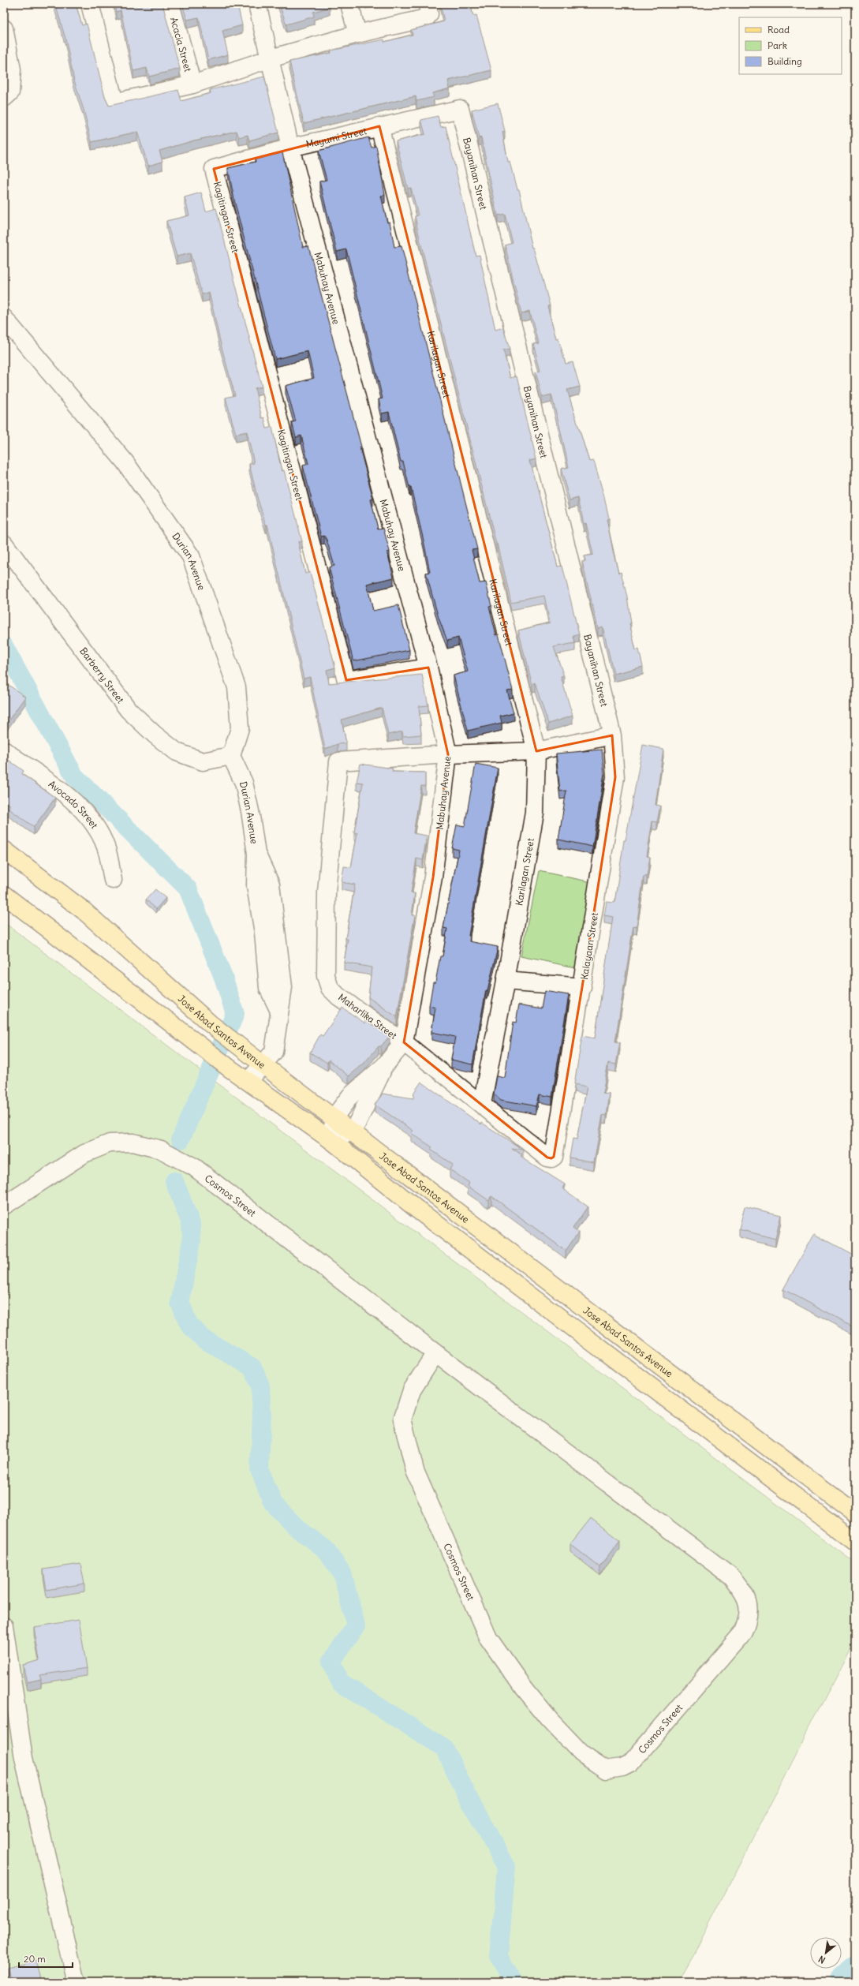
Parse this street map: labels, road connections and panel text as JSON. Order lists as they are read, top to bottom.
{
  "streets": {
    "main road": ["Jose Abad Santos Avenue"],
    "street": [
      "Acacia Street",
      "Mayumi Street",
      "Bayanihan Street",
      "Kagitingan Street",
      "Mabuhay Avenue",
      "Karilagan Street",
      "Durian Avenue",
      "Barberry Street",
      "Avocado Street",
      "Kalayaan Street",
      "Maharlika Street",
      "Cosmos Street"
    ]
  },
  "crossings": [
    ["Mayumi Street", "Bayanihan Street"],
    ["Mayumi Street", "Kagitingan Street"],
    ["Mayumi Street", "Mabuhay Avenue"],
    ["Mayumi Street", "Karilagan Street"],
    ["Bayanihan Street", "Kalayaan Street"],
    ["Kagitingan Street", "Mabuhay Avenue"],
    ["Mabuhay Avenue", "Maharlika Street"],
    ["Mabuhay Avenue", "Jose Abad Santos Avenue"],
    ["Karilagan Street", "Maharlika Street"],
    ["Durian Avenue", "Barberry Street"],
    ["Durian Avenue", "Jose Abad Santos Avenue"],
    ["Kalayaan Street", "Maharlika Street"]
  ],
  "legend": ["Road", "Park", "Building"],
  "scale_bar": "20 m",
  "north": "bottom left"
}
